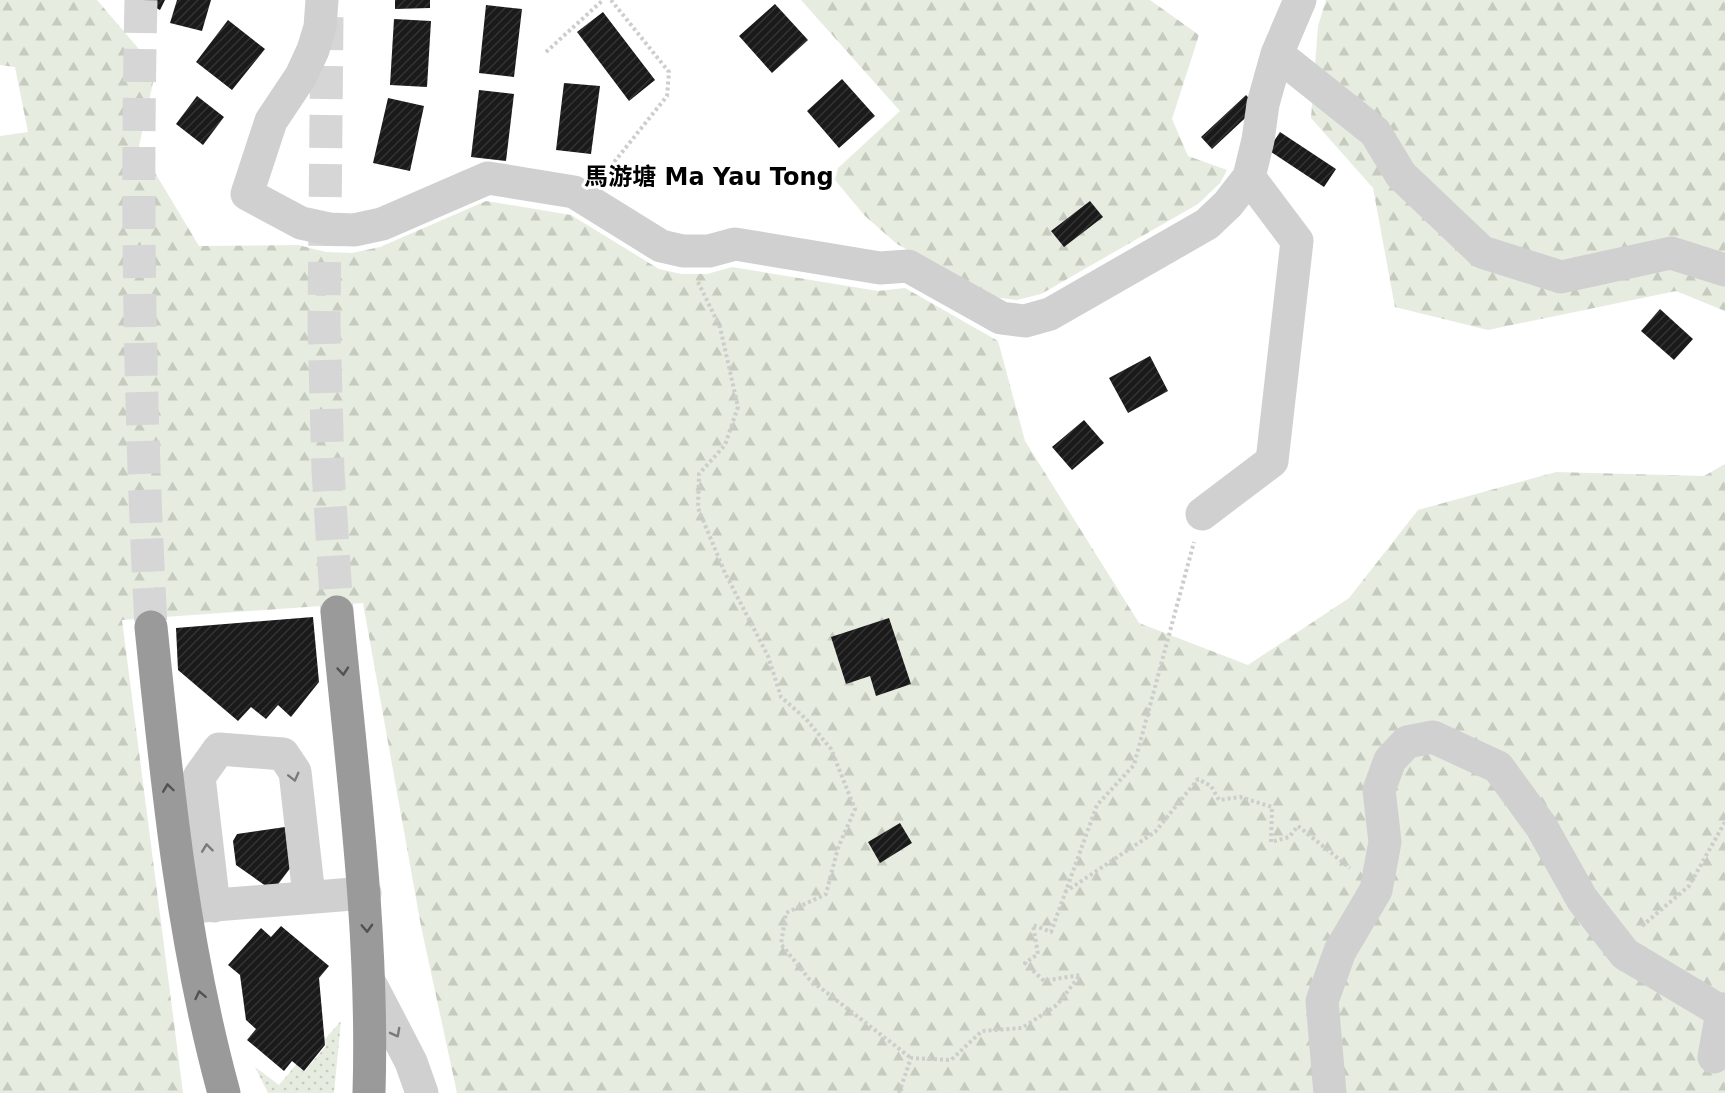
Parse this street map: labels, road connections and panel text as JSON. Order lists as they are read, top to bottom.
{
  "districts": ["馬游塘 Ma Yau Tong"]
}
